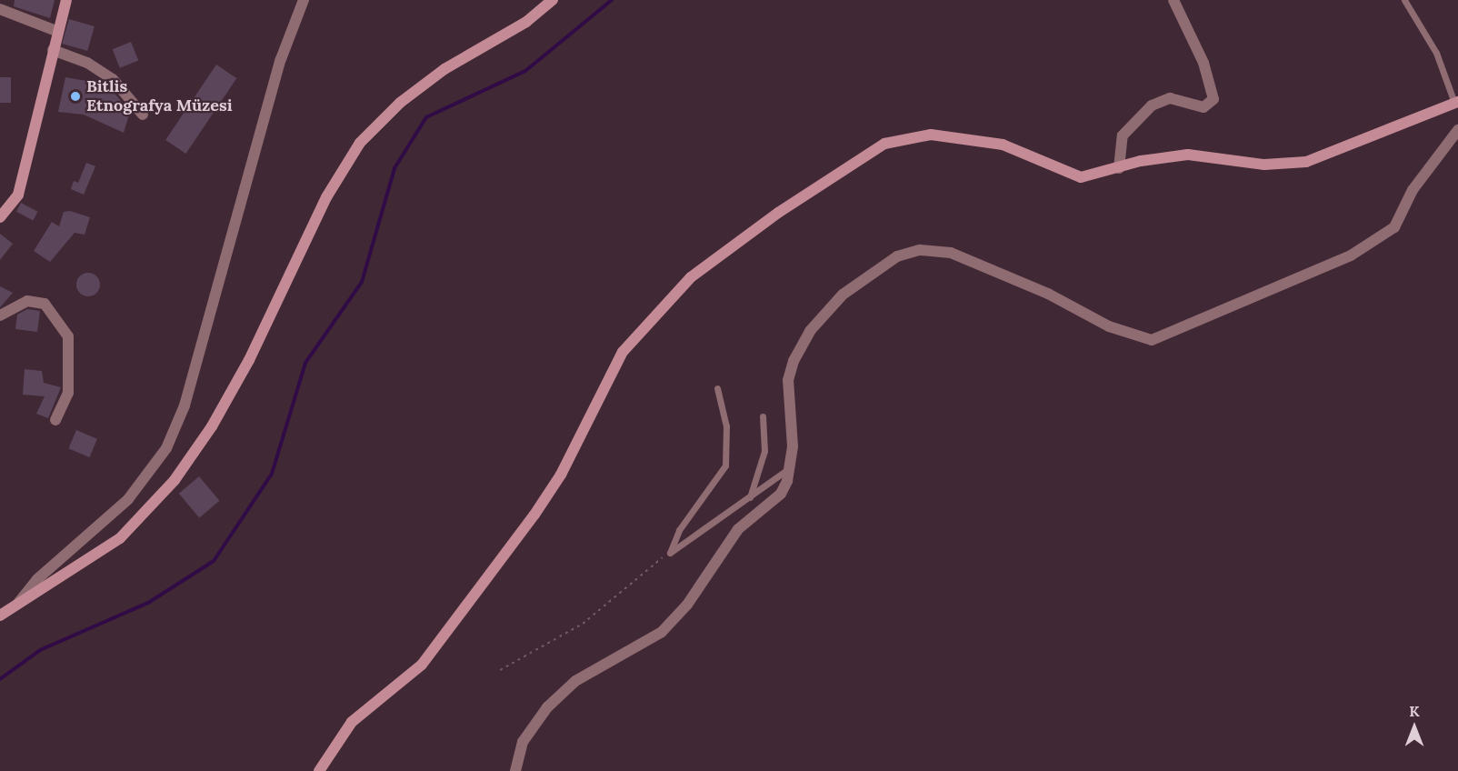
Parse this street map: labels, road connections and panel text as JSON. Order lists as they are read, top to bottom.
{
  "places": ["Bitlis Etnografya Müzesi"],
  "north": "top"
}
